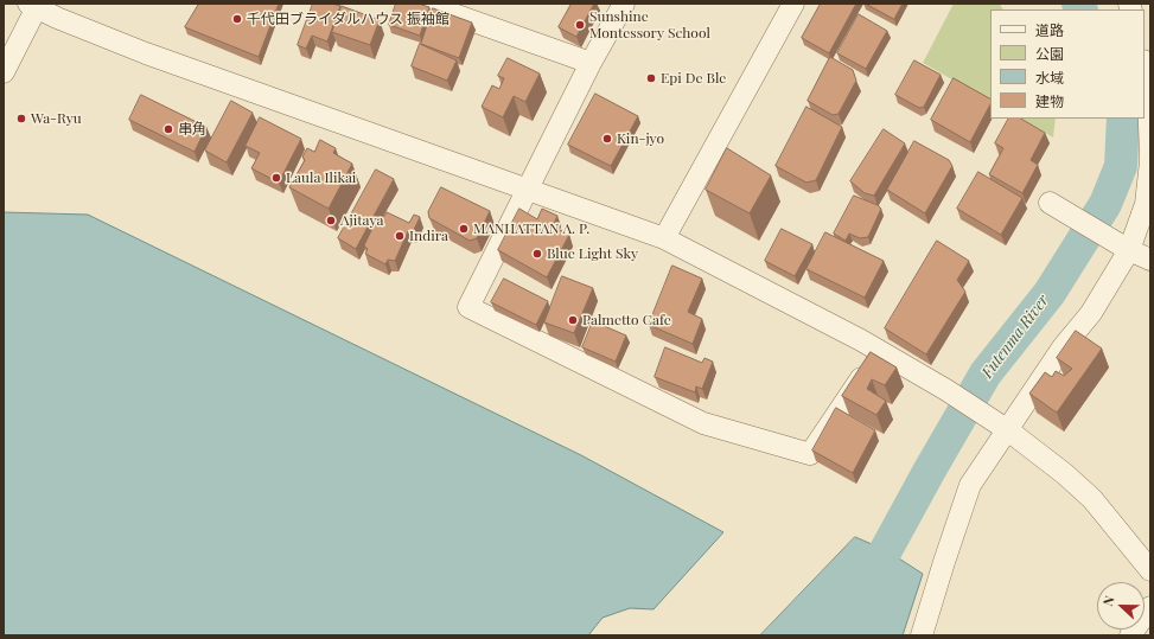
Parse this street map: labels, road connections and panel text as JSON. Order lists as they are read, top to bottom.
{
  "water": ["Futenma River"],
  "places": [
    "千代田ブライダルハウス 振袖館",
    "Sunshine Montessory School",
    "Epi De Ble",
    "Wa-Ryu",
    "串角",
    "Kin-jyo",
    "Laula Ilikai",
    "Ajitaya",
    "MANHATTAN A. P.",
    "Indira",
    "Blue Light Sky",
    "Palmetto Cafe"
  ],
  "legend": [
    "道路",
    "公園",
    "水域",
    "建物"
  ],
  "north": "left"
}
